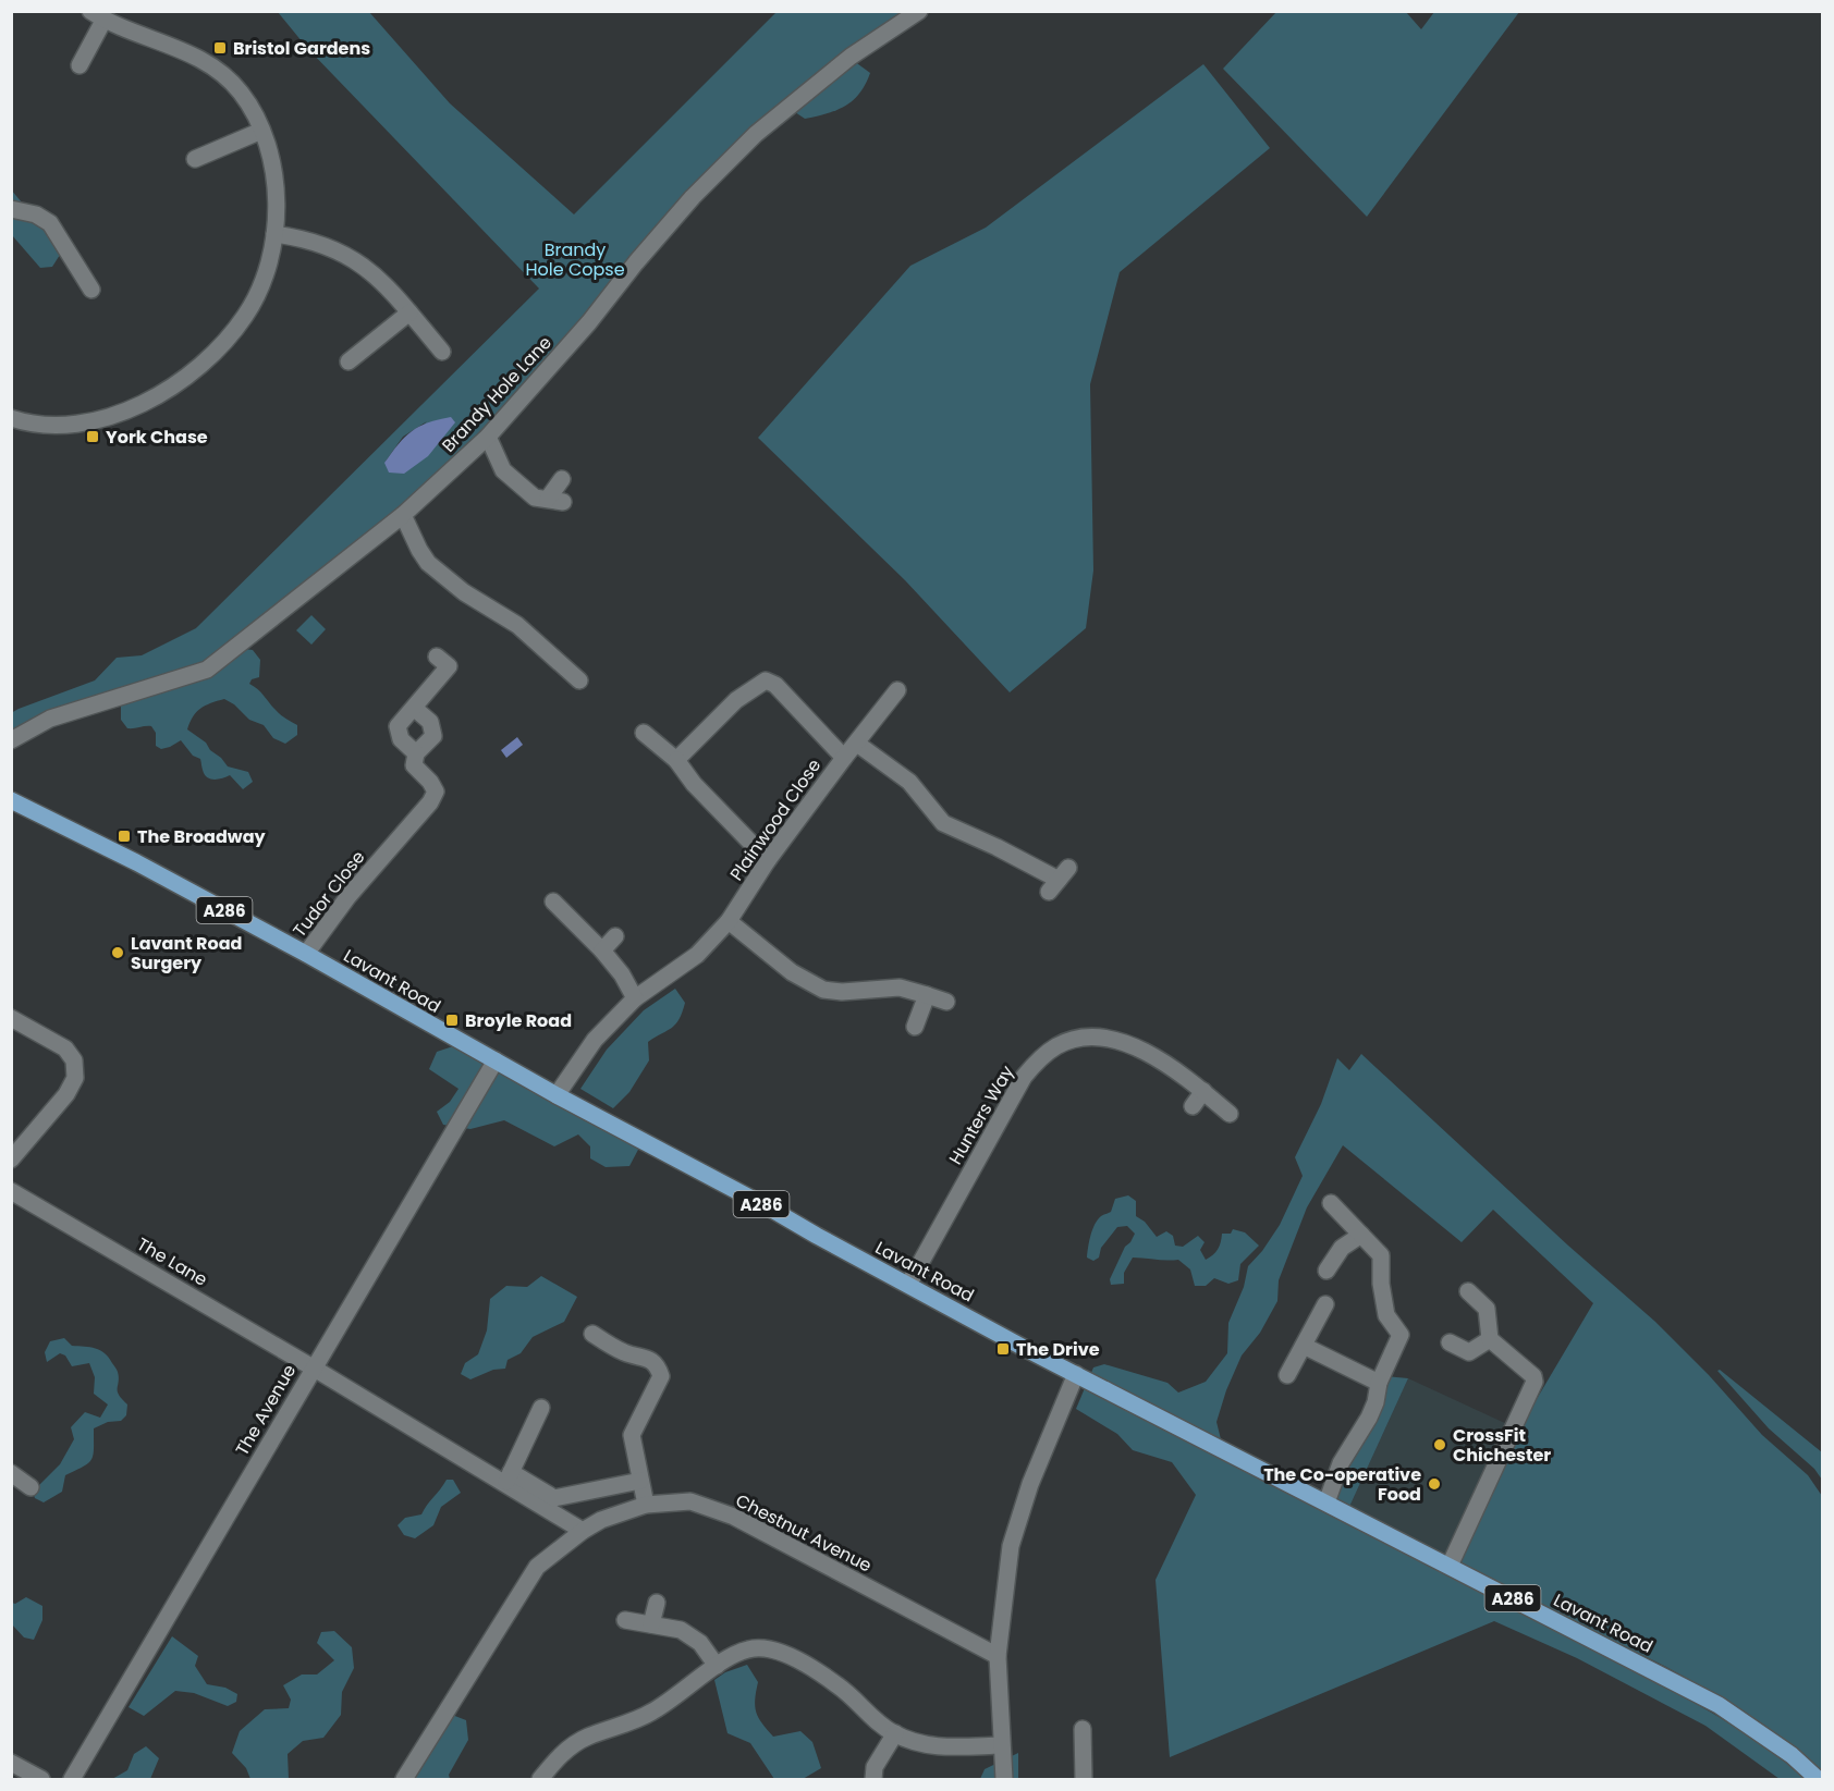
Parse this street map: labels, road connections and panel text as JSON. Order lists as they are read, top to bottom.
{
  "streets": {
    "main road": ["A286", "Lavant Road"],
    "street": [
      "Brandy Hole Lane",
      "Plainwood Close",
      "Tudor Close",
      "Hunters Way",
      "The Lane",
      "The Avenue",
      "Chestnut Avenue"
    ]
  },
  "crossings": [
    ["Plainwood Close", "Lavant Road"],
    ["Tudor Close", "Lavant Road"],
    ["Lavant Road", "Hunters Way"],
    ["Lavant Road", "The Avenue"],
    ["The Lane", "The Avenue"]
  ],
  "parks": ["Brandy Hole Copse"],
  "places": {
    "transit": [
      "Bristol Gardens",
      "York Chase",
      "The Broadway",
      "Broyle Road",
      "The Drive"
    ],
    "other": ["Lavant Road Surgery", "CrossFit Chichester", "The Co-operative Food"]
  }
}
